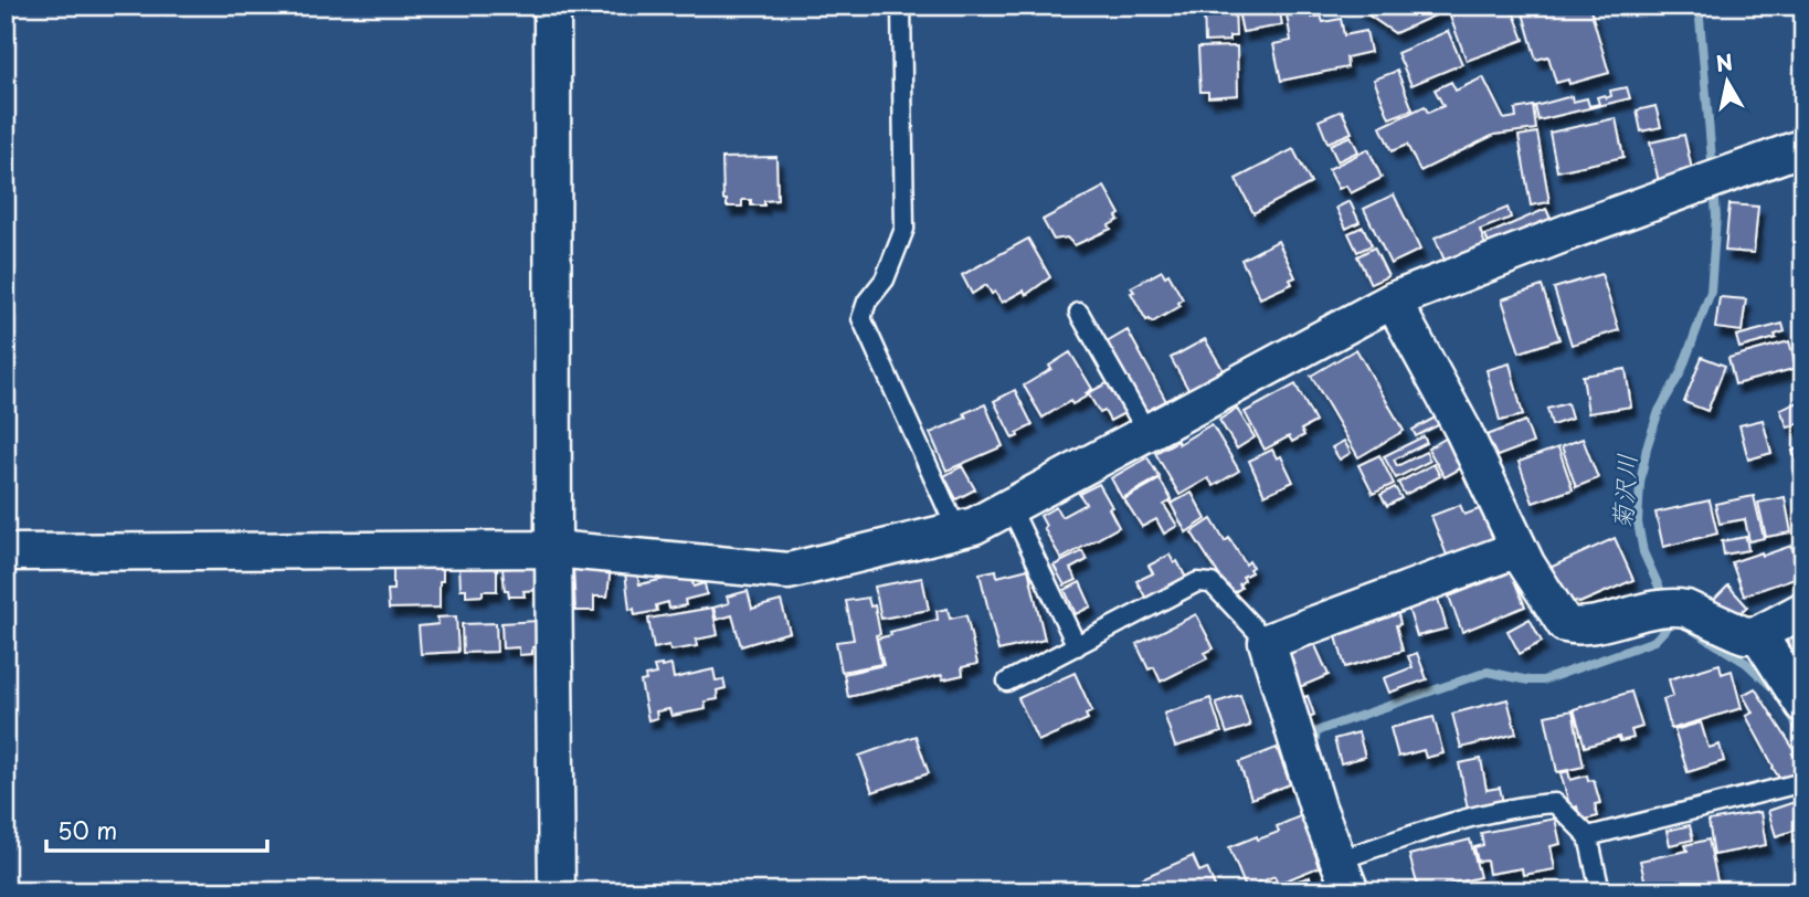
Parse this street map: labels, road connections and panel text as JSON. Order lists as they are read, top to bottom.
{
  "water": ["菊沢川"],
  "scale_bar": "50 m",
  "north": "top"
}
